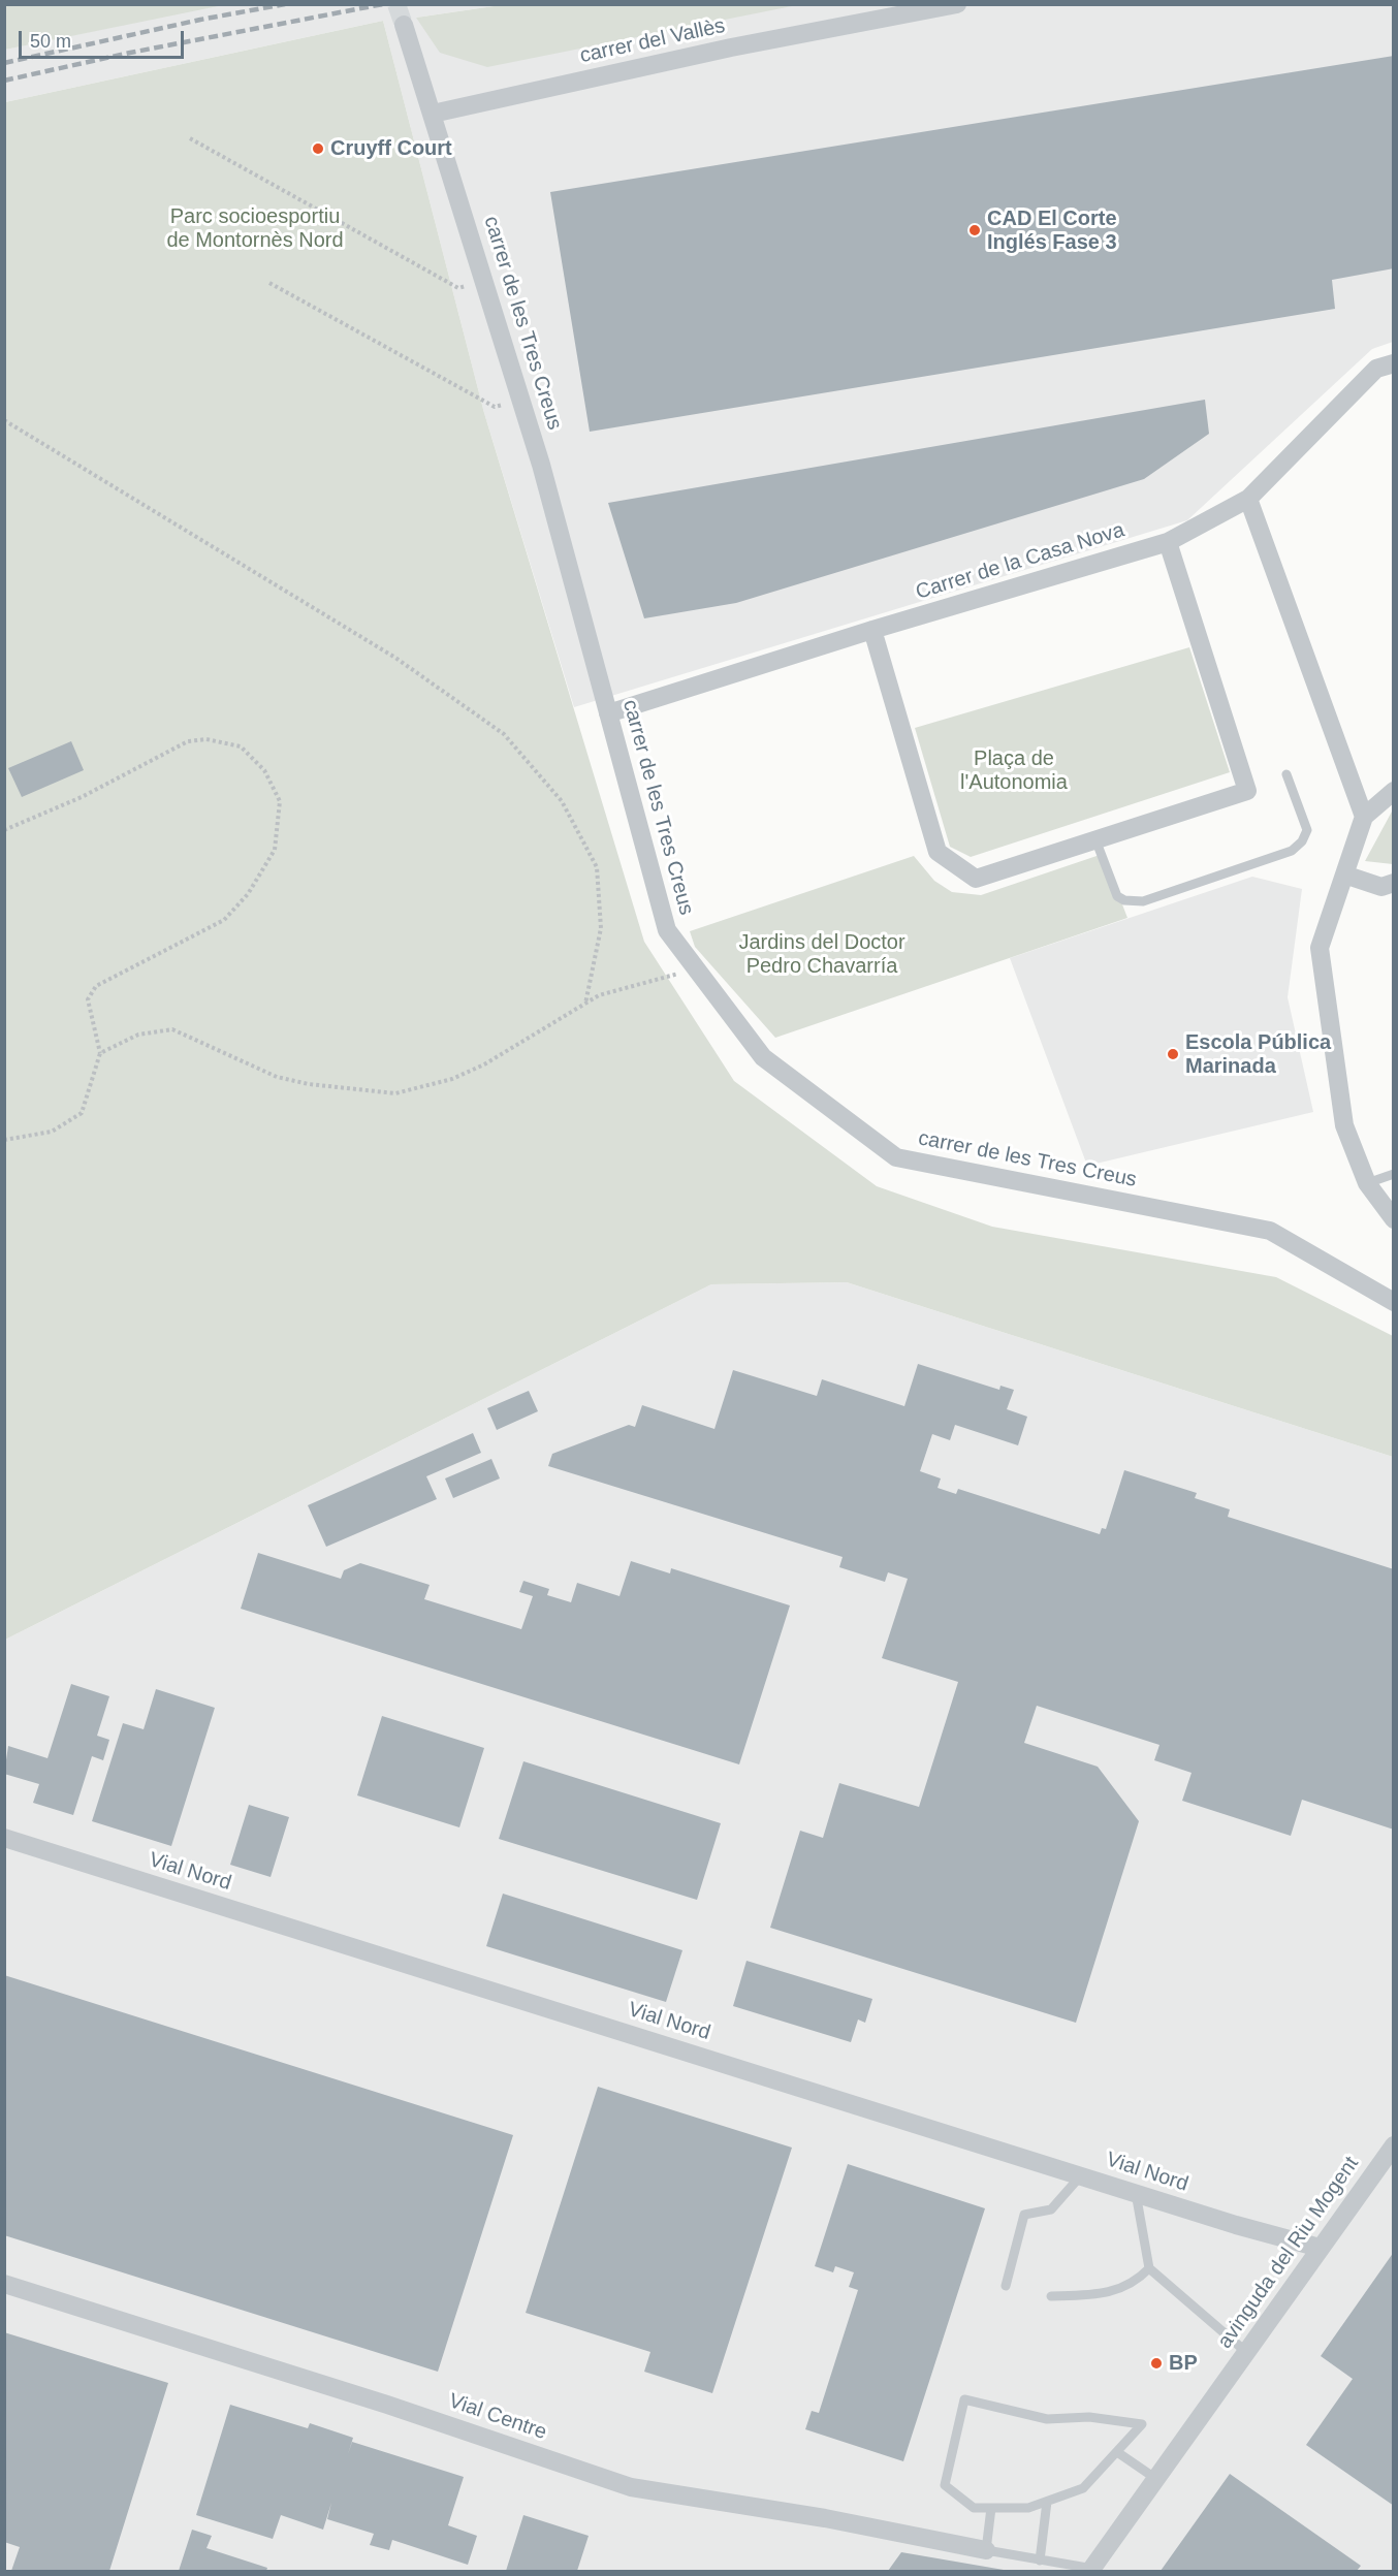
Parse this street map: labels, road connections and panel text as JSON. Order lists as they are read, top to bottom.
{
  "streets": {
    "street": [
      "carrer del Vallès",
      "carrer de les Tres Creus",
      "Carrer de la Casa Nova",
      "Vial Nord",
      "avinguda del Riu Mogent",
      "Vial Centre"
    ]
  },
  "crossings": [
    ["carrer del Vallès", "carrer de les Tres Creus"],
    ["carrer de les Tres Creus", "Carrer de la Casa Nova"],
    ["Vial Nord", "avinguda del Riu Mogent"]
  ],
  "parks": ["Parc socioesportiu de Montornès Nord", "Plaça de l'Autonomia", "Jardins del Doctor Pedro Chavarría"],
  "places": [
    "Cruyff Court",
    "CAD El Corte Inglés Fase 3",
    "Escola Pública Marinada",
    "BP"
  ],
  "scale_bar": "50 m"
}
